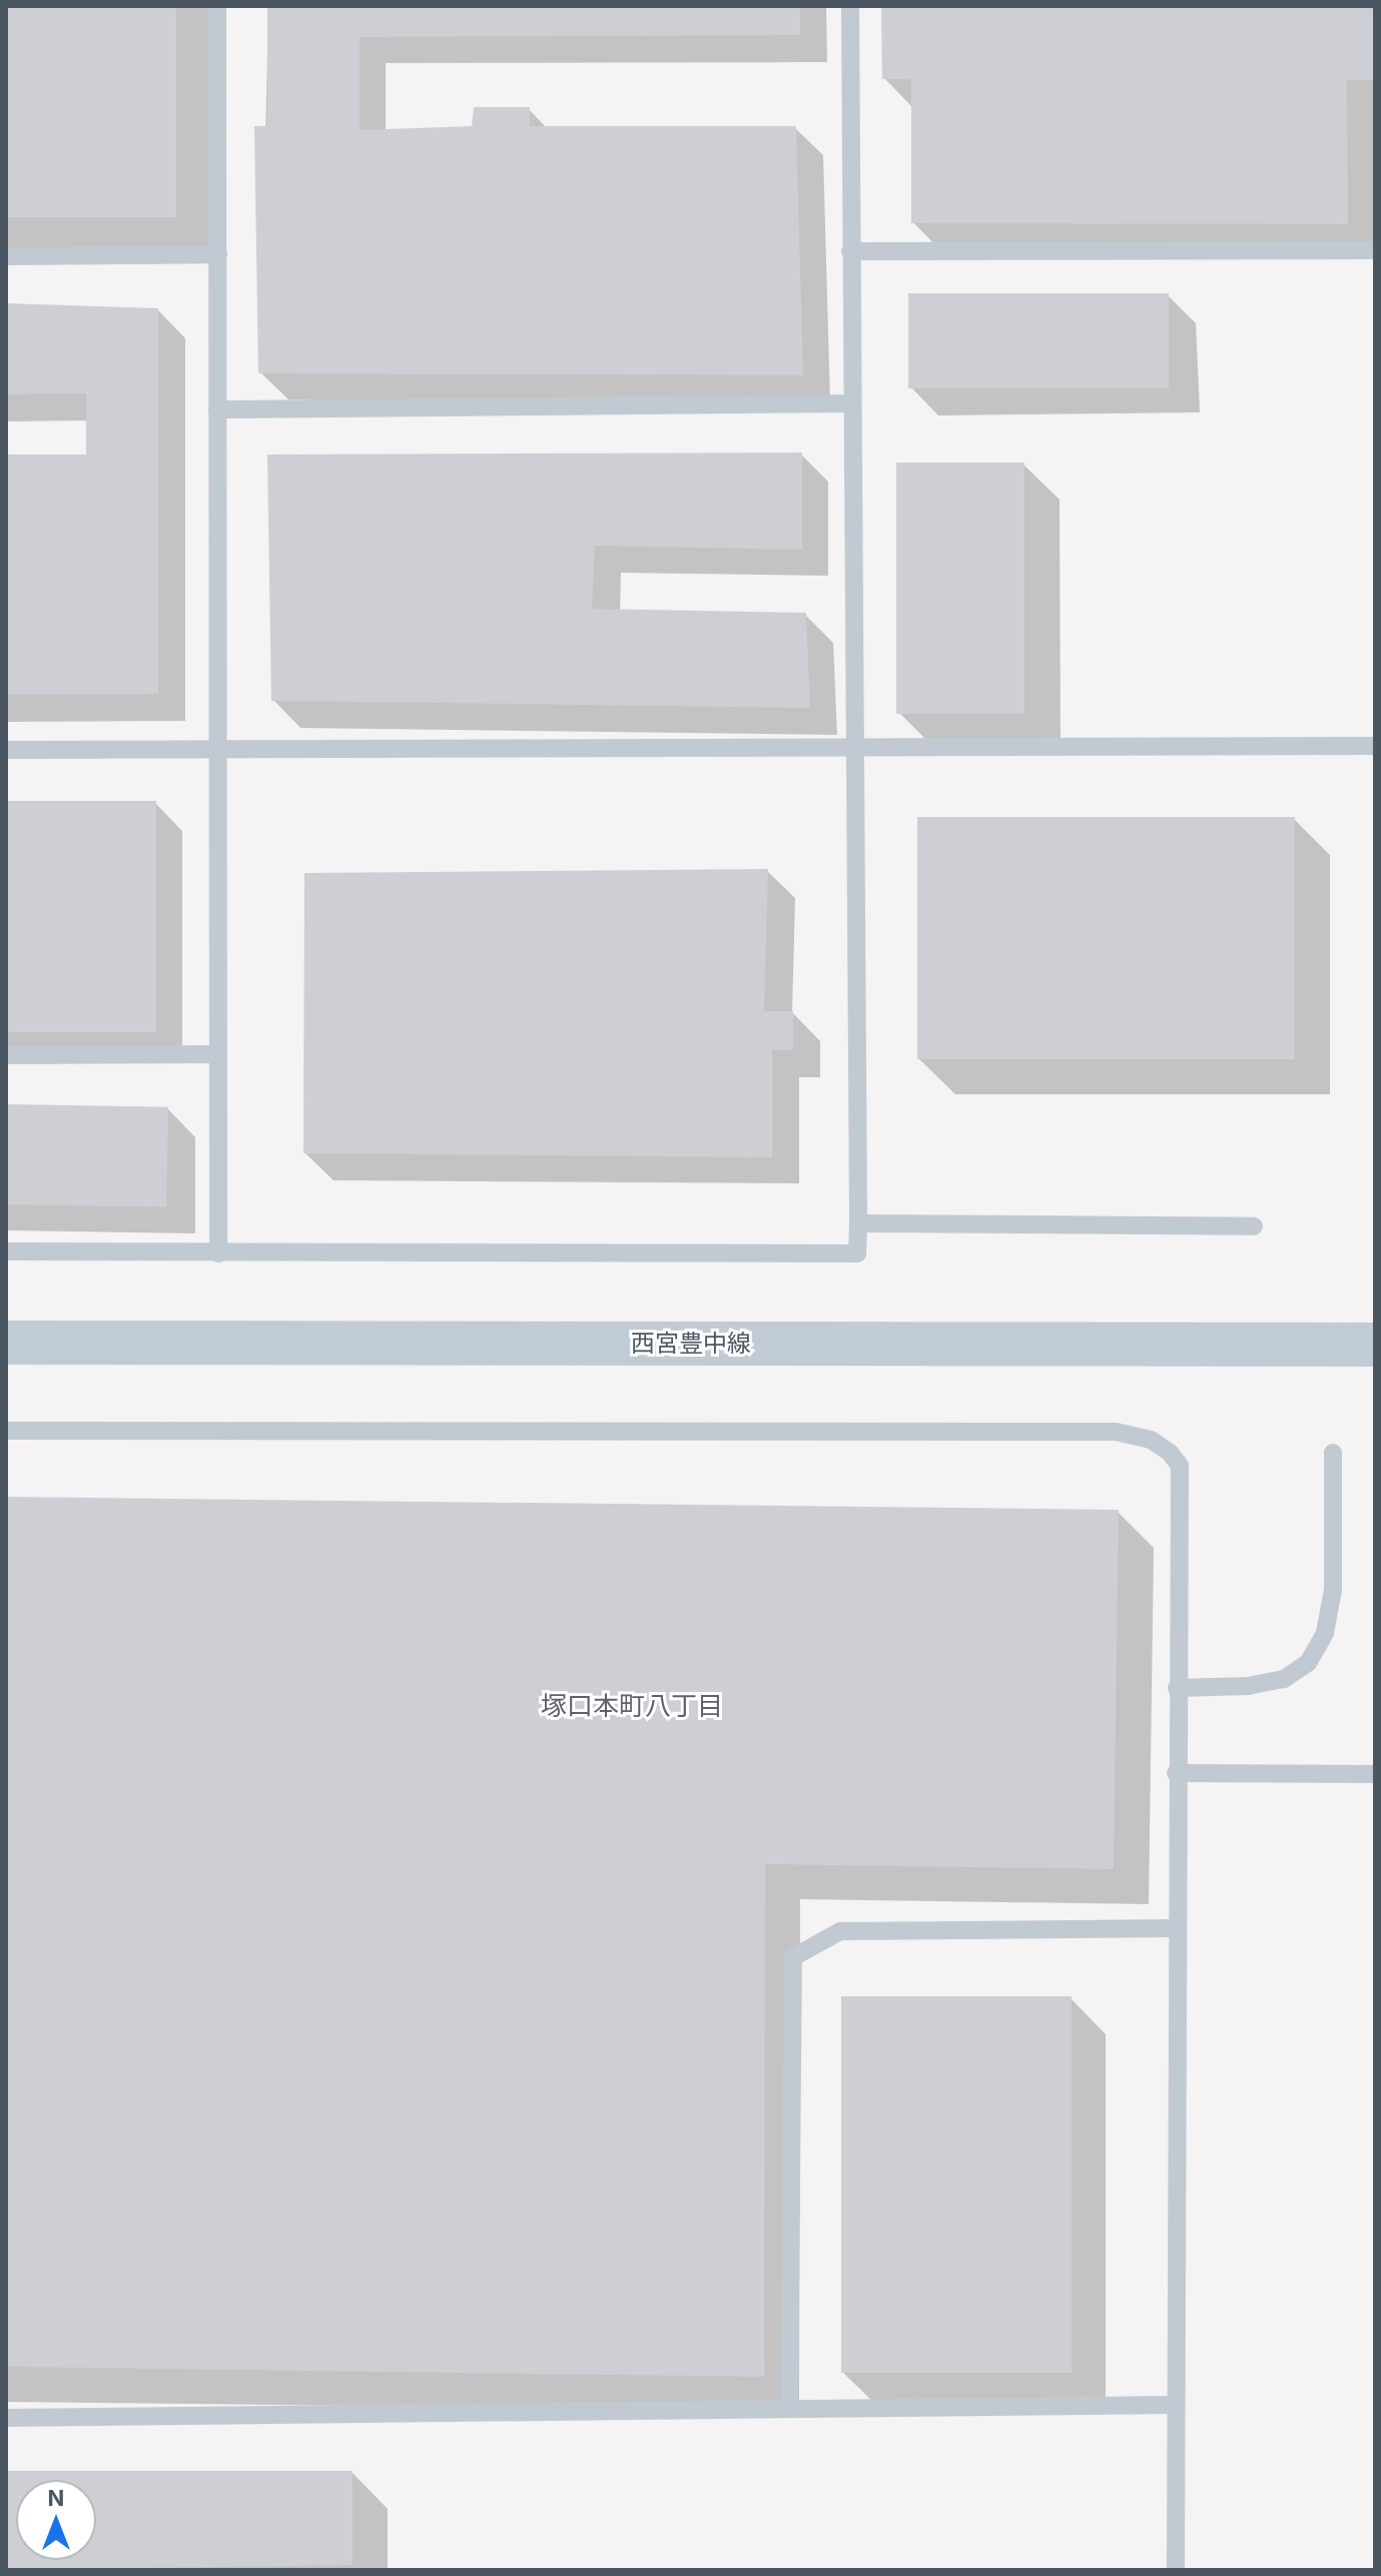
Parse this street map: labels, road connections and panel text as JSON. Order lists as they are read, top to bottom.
{
  "streets": {
    "main road": ["西宮豊中線"]
  },
  "districts": ["塚口本町八丁目"],
  "north": "top"
}
